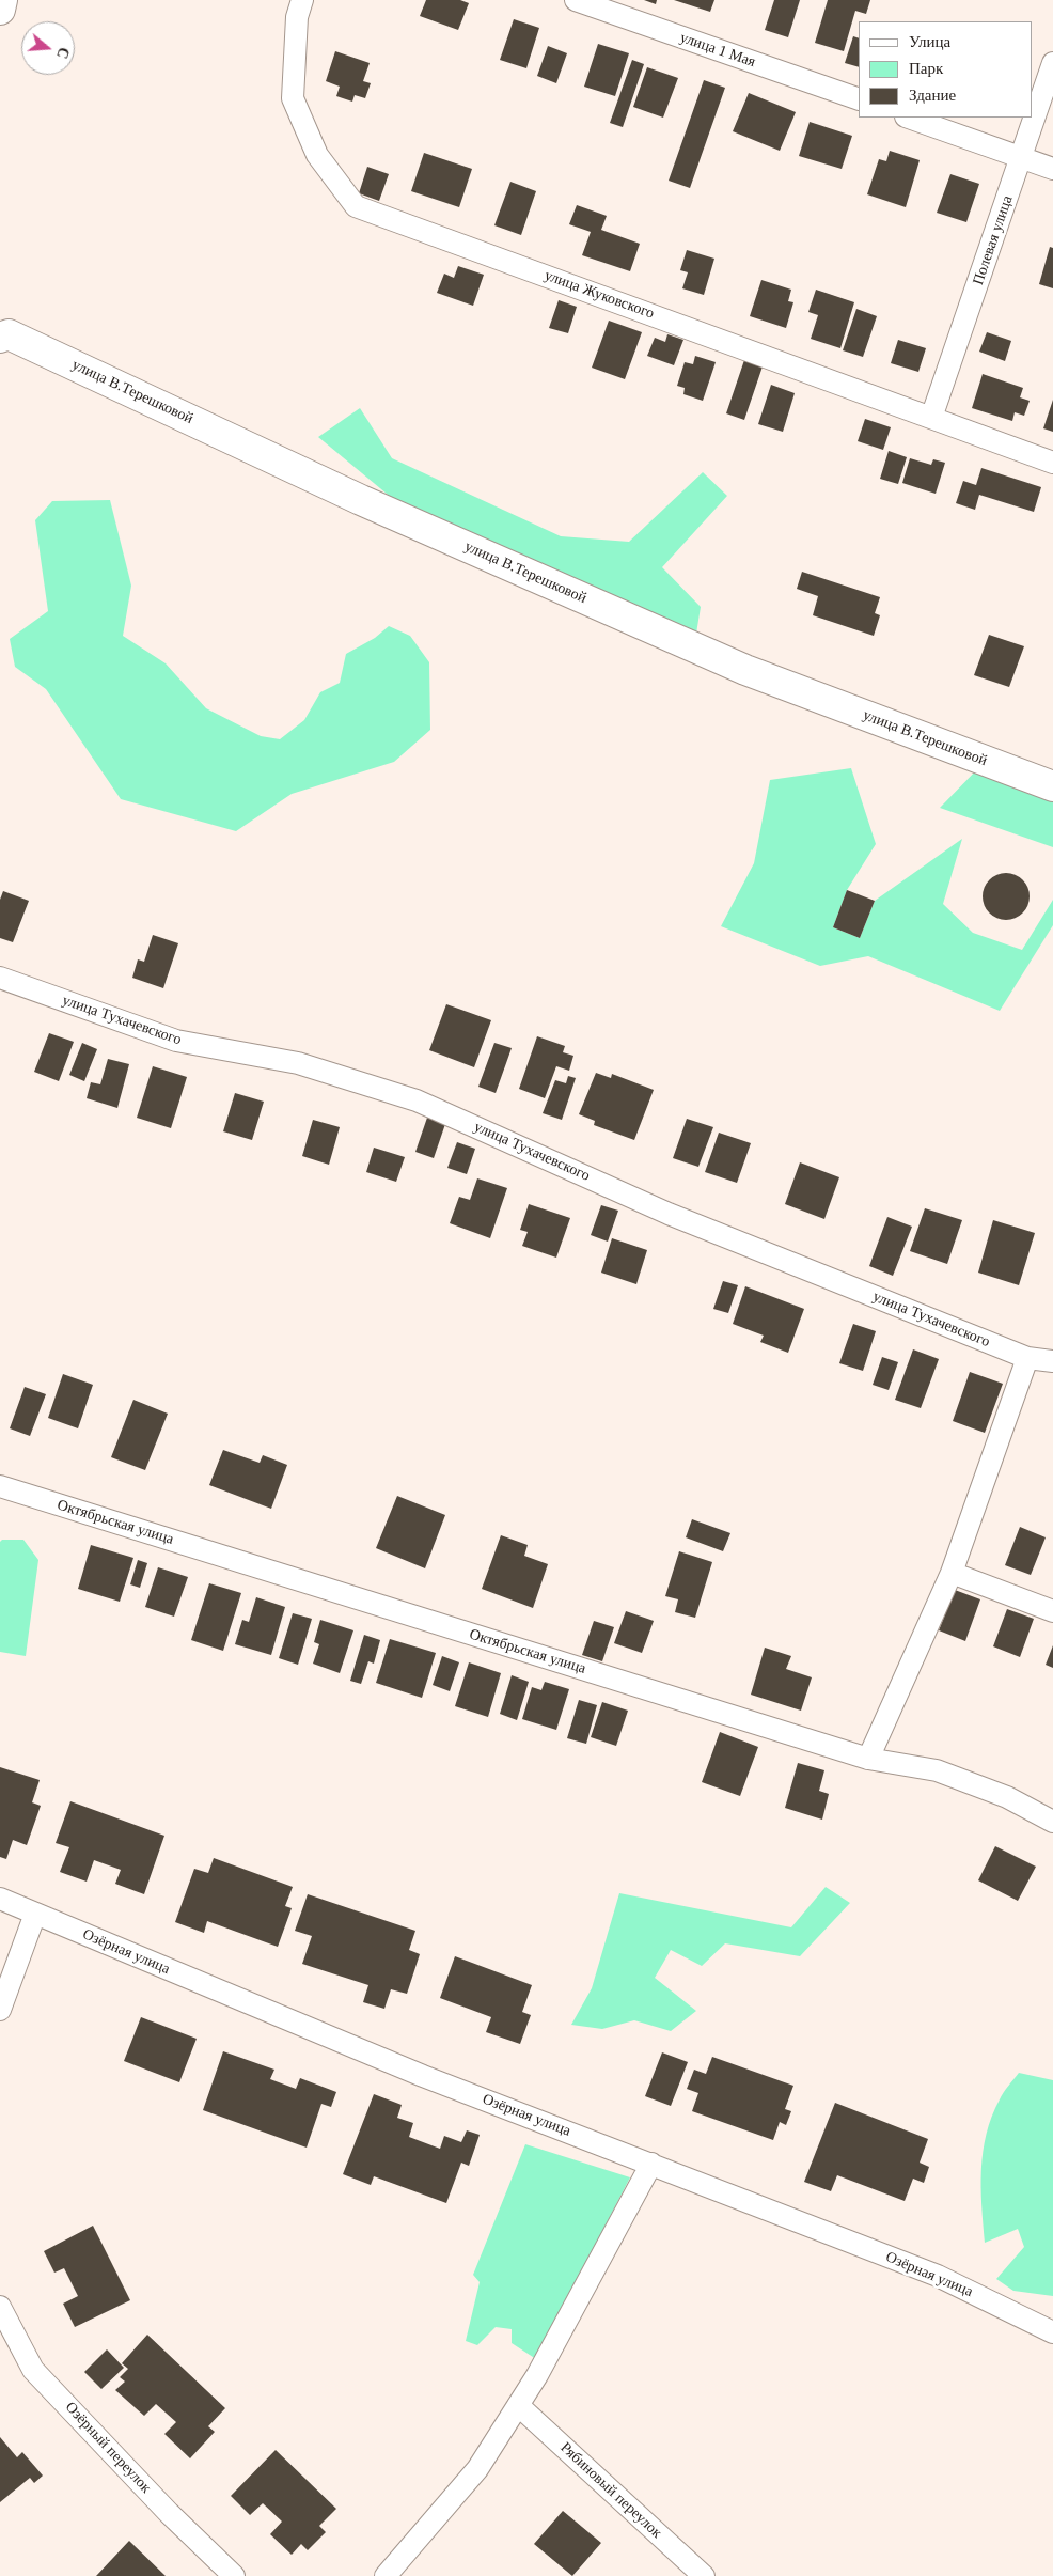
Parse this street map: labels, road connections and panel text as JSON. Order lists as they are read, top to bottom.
{
  "streets": {
    "main road": ["улица В.Терешковой"],
    "street": [
      "улица 1 Мая",
      "Полевая улица",
      "улица Жуковского",
      "улица Тухачевского",
      "Октябрьская улица",
      "Озёрная улица",
      "Озёрный переулок",
      "Рябиновый переулок"
    ]
  },
  "crossings": [
    ["Полевая улица", "улица Жуковского"]
  ],
  "legend": ["Улица", "Парк", "Здание"],
  "north": "right"
}
